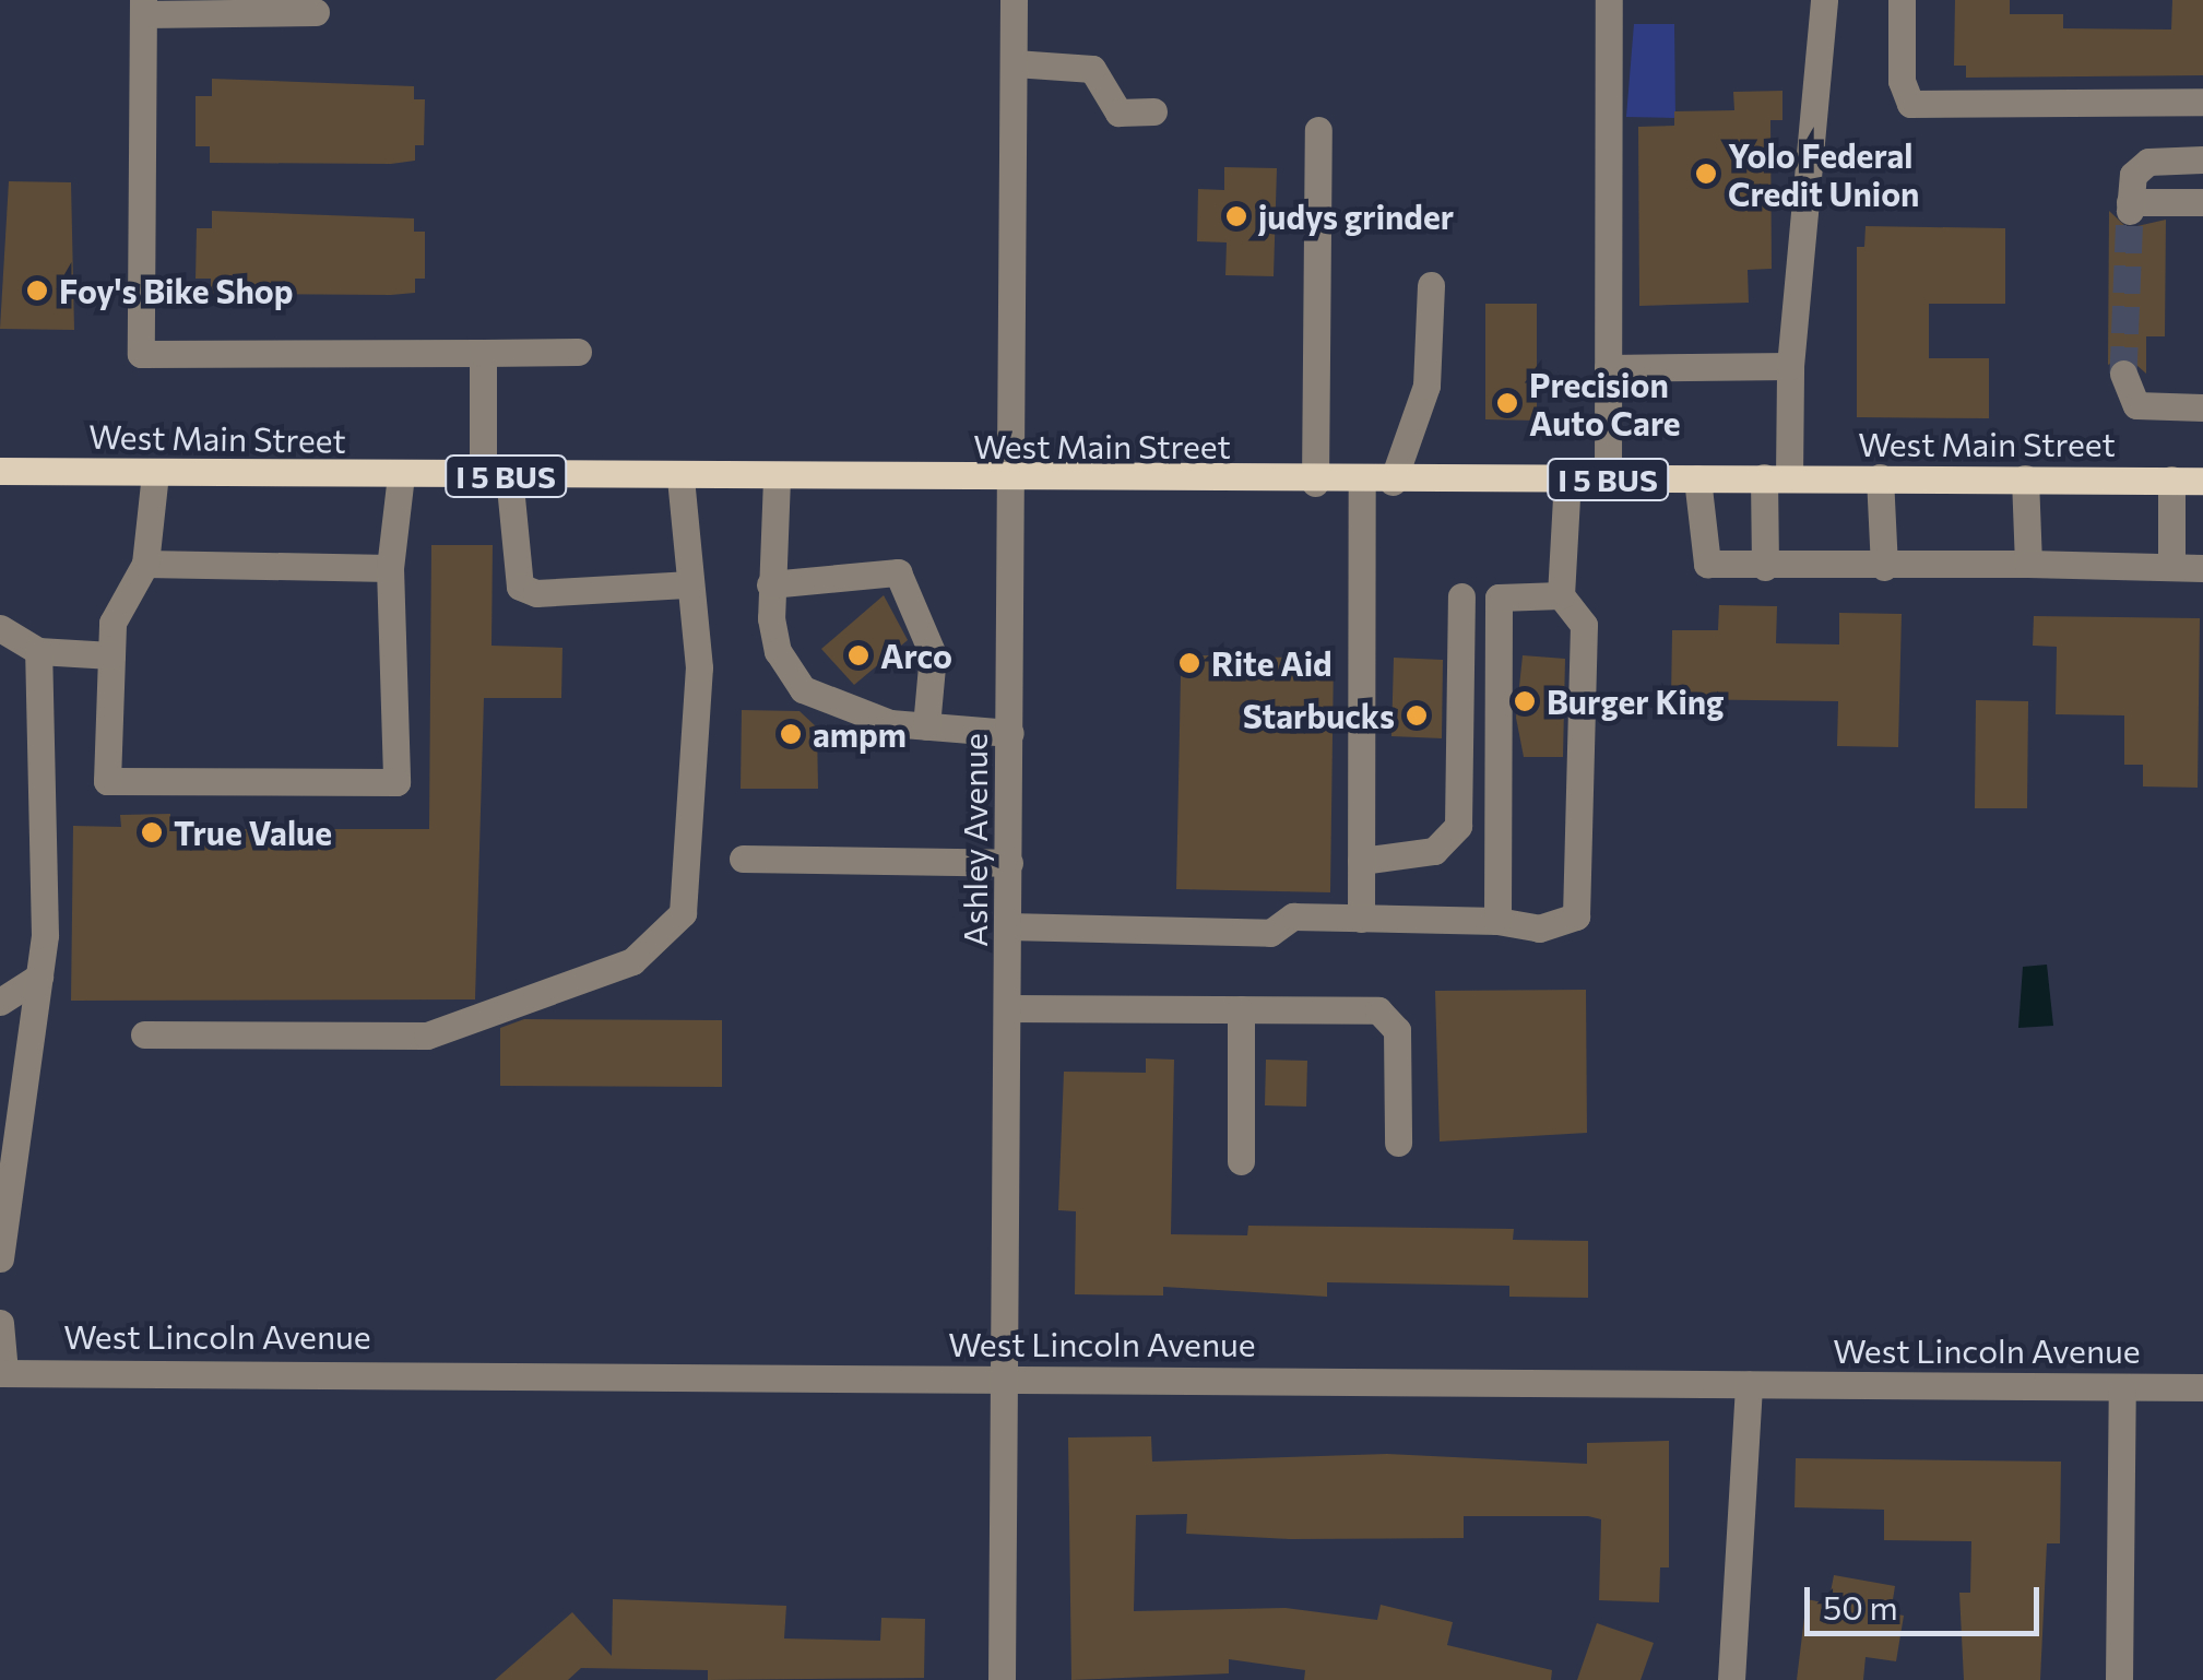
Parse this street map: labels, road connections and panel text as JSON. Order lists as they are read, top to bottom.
{
  "streets": {
    "main road": ["West Main Street", "I 5 BUS"],
    "street": ["Ashley Avenue", "West Lincoln Avenue"]
  },
  "crossings": [
    ["West Main Street", "Ashley Avenue"],
    ["Ashley Avenue", "West Lincoln Avenue"]
  ],
  "places": [
    "Yolo Federal Credit Union",
    "judys grinder",
    "Foy's Bike Shop",
    "Precision Auto Care",
    "Arco",
    "Rite Aid",
    "Burger King",
    "Starbucks",
    "ampm",
    "True Value"
  ],
  "scale_bar": "50 m"
}
